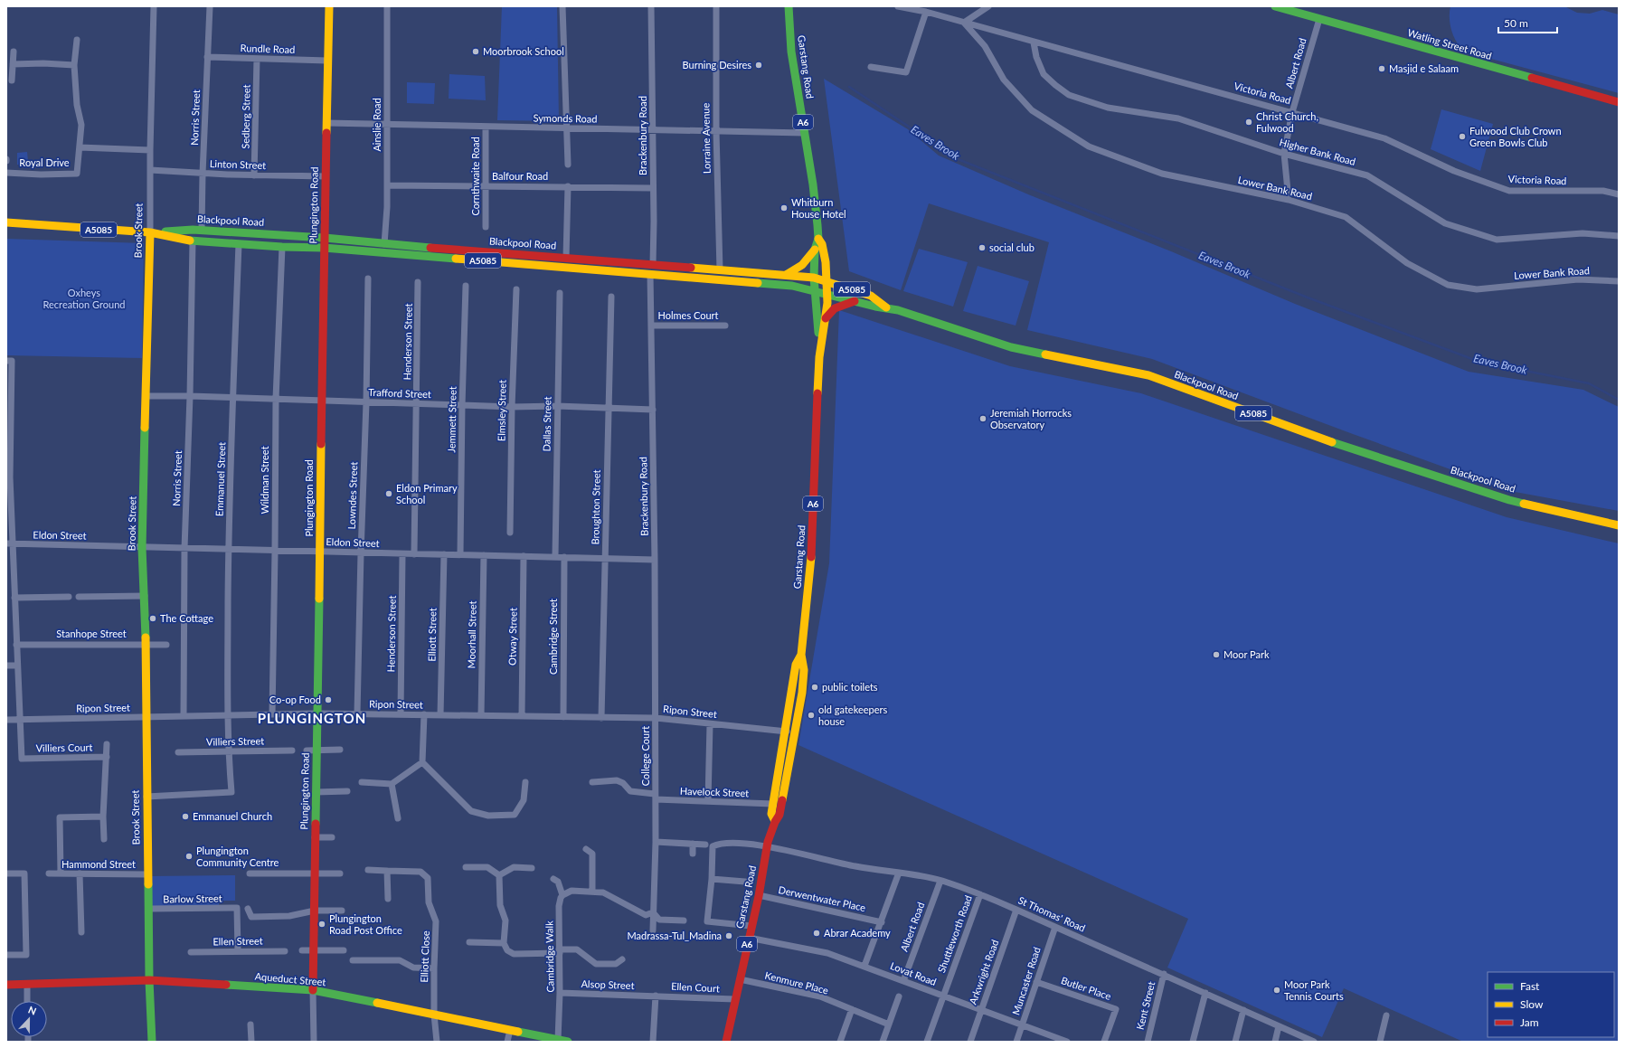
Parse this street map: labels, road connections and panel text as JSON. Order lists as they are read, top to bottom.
{
  "streets": {
    "main road": [
      "Watling Street Road",
      "Garstang Road",
      "A6",
      "Plungington Road",
      "Blackpool Road",
      "A5085",
      "Brook Street",
      "Aqueduct Street"
    ],
    "street": [
      "Rundle Road",
      "Albert Road",
      "Victoria Road",
      "Sedberg Street",
      "Norris Street",
      "Symonds Road",
      "Ainslie Road",
      "Brackenbury Road",
      "Lorraine Avenue",
      "Higher Bank Road",
      "Royal Drive",
      "Linton Street",
      "Cornthwaite Road",
      "Balfour Road",
      "Lower Bank Road",
      "Holmes Court",
      "Henderson Street",
      "Trafford Street",
      "Elmsley Street",
      "Jemmett Street",
      "Dallas Street",
      "Emmanuel Street",
      "Wildman Street",
      "Lowndes Street",
      "Broughton Street",
      "Eldon Street",
      "Stanhope Street",
      "Elliott Street",
      "Moorhall Street",
      "Otway Street",
      "Cambridge Street",
      "Ripon Street",
      "Villiers Street",
      "Villiers Court",
      "College Court",
      "Havelock Street",
      "Hammond Street",
      "Barlow Street",
      "Derwentwater Place",
      "St Thomas' Road",
      "Shuttleworth Road",
      "Ellen Street",
      "Elliott Close",
      "Cambridge Walk",
      "Arkwright Road",
      "Lovat Road",
      "Muncaster Road",
      "Kenmure Place",
      "Alsop Street",
      "Ellen Court",
      "Butler Place",
      "Kent Street"
    ]
  },
  "crossings": [
    ["Watling Street Road", "Albert Road"],
    ["Rundle Road", "Sedberg Street"],
    ["Rundle Road", "Norris Street"],
    ["Rundle Road", "Plungington Road"],
    ["Albert Road", "Victoria Road"],
    ["Albert Road", "Higher Bank Road"],
    ["Albert Road", "Lower Bank Road"],
    ["Albert Road", "St Thomas' Road"],
    ["Albert Road", "Lovat Road"],
    ["Garstang Road", "Symonds Road"],
    ["Garstang Road", "A6"],
    ["Garstang Road", "Blackpool Road"],
    ["Garstang Road", "Ripon Street"],
    ["Garstang Road", "Havelock Street"],
    ["Garstang Road", "Derwentwater Place"],
    ["Garstang Road", "St Thomas' Road"],
    ["Garstang Road", "Lovat Road"],
    ["Garstang Road", "Kenmure Place"],
    ["Garstang Road", "Ellen Court"],
    ["Victoria Road", "Higher Bank Road"],
    ["Victoria Road", "Lower Bank Road"],
    ["Sedberg Street", "Linton Street"],
    ["Norris Street", "Linton Street"],
    ["Norris Street", "Blackpool Road"],
    ["Norris Street", "Trafford Street"],
    ["Norris Street", "Eldon Street"],
    ["Norris Street", "Ripon Street"],
    ["Symonds Road", "Ainslie Road"],
    ["Symonds Road", "Brackenbury Road"],
    ["Symonds Road", "Lorraine Avenue"],
    ["Symonds Road", "Cornthwaite Road"],
    ["Symonds Road", "Plungington Road"],
    ["A6", "Blackpool Road"],
    ["Ainslie Road", "Balfour Road"],
    ["Ainslie Road", "Blackpool Road"],
    ["Brackenbury Road", "Balfour Road"],
    ["Brackenbury Road", "Blackpool Road"],
    ["Brackenbury Road", "Holmes Court"],
    ["Brackenbury Road", "Trafford Street"],
    ["Brackenbury Road", "Eldon Street"],
    ["Brackenbury Road", "Ripon Street"],
    ["Brackenbury Road", "College Court"],
    ["Lorraine Avenue", "Blackpool Road"],
    ["Royal Drive", "Brook Street"],
    ["Linton Street", "Plungington Road"],
    ["Linton Street", "Brook Street"],
    ["Cornthwaite Road", "Balfour Road"],
    ["Plungington Road", "Blackpool Road"],
    ["Plungington Road", "Trafford Street"],
    ["Plungington Road", "Eldon Street"],
    ["Plungington Road", "Ripon Street"],
    ["Plungington Road", "Aqueduct Street"],
    ["Blackpool Road", "Brook Street"],
    ["Blackpool Road", "Emmanuel Street"],
    ["Blackpool Road", "Wildman Street"],
    ["Brook Street", "Trafford Street"],
    ["Brook Street", "Eldon Street"],
    ["Brook Street", "Stanhope Street"],
    ["Brook Street", "Ripon Street"],
    ["Brook Street", "Hammond Street"],
    ["Brook Street", "Barlow Street"],
    ["Brook Street", "Aqueduct Street"],
    ["Henderson Street", "Trafford Street"],
    ["Henderson Street", "Eldon Street"],
    ["Henderson Street", "Ripon Street"],
    ["Trafford Street", "Elmsley Street"],
    ["Trafford Street", "Jemmett Street"],
    ["Trafford Street", "Dallas Street"],
    ["Trafford Street", "Emmanuel Street"],
    ["Trafford Street", "Wildman Street"],
    ["Trafford Street", "Lowndes Street"],
    ["Trafford Street", "Broughton Street"],
    ["Jemmett Street", "Eldon Street"],
    ["Dallas Street", "Eldon Street"],
    ["Emmanuel Street", "Eldon Street"],
    ["Emmanuel Street", "Ripon Street"],
    ["Wildman Street", "Eldon Street"],
    ["Wildman Street", "Ripon Street"],
    ["Lowndes Street", "Eldon Street"],
    ["Lowndes Street", "Ripon Street"],
    ["Broughton Street", "Eldon Street"],
    ["Broughton Street", "Ripon Street"],
    ["Eldon Street", "Elliott Street"],
    ["Eldon Street", "Moorhall Street"],
    ["Eldon Street", "Otway Street"],
    ["Eldon Street", "Cambridge Street"],
    ["Elliott Street", "Ripon Street"],
    ["Moorhall Street", "Ripon Street"],
    ["Otway Street", "Ripon Street"],
    ["Cambridge Street", "Ripon Street"],
    ["Ripon Street", "Villiers Court"],
    ["Ripon Street", "College Court"],
    ["College Court", "Havelock Street"],
    ["Barlow Street", "Ellen Street"],
    ["St Thomas' Road", "Shuttleworth Road"],
    ["St Thomas' Road", "Arkwright Road"],
    ["St Thomas' Road", "Muncaster Road"],
    ["St Thomas' Road", "Kent Street"],
    ["Shuttleworth Road", "Lovat Road"],
    ["Elliott Close", "Aqueduct Street"],
    ["Cambridge Walk", "Aqueduct Street"],
    ["Cambridge Walk", "Alsop Street"],
    ["Arkwright Road", "Lovat Road"],
    ["Lovat Road", "Muncaster Road"],
    ["Muncaster Road", "Butler Place"],
    ["Alsop Street", "Ellen Court"]
  ],
  "districts": ["PLUNGINGTON"],
  "water": ["Eaves Brook"],
  "parks": ["Oxheys Recreation Ground"],
  "places": [
    "Moorbrook School",
    "Burning Desires",
    "Masjid e Salaam",
    "Christ Church, Fulwood",
    "Fulwood Club Crown Green Bowls Club",
    "Whitburn House Hotel",
    "social club",
    "Jeremiah Horrocks Observatory",
    "Eldon Primary School",
    "The Cottage",
    "Moor Park",
    "public toilets",
    "Co-op Food",
    "old gatekeepers house",
    "Emmanuel Church",
    "Plungington Community Centre",
    "Plungington Road Post Office",
    "Abrar Academy",
    "Madrassa-Tul_Madina",
    "Moor Park Tennis Courts"
  ],
  "legend": ["Fast", "Slow", "Jam"],
  "scale_bar": "50 m",
  "north": "top"
}
